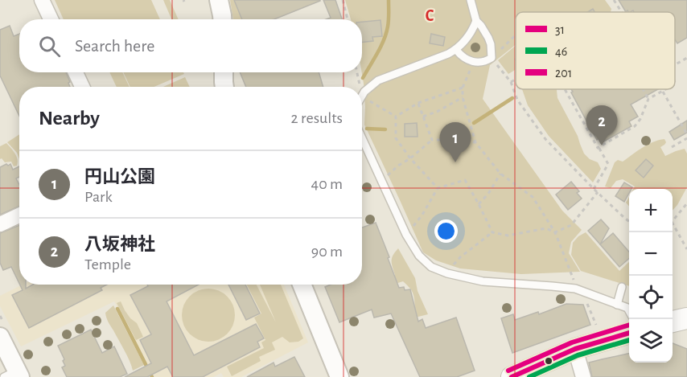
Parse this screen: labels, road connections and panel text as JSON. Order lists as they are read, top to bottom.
{
  "lines": ["transit line 201", "transit line 31", "transit line 46"],
  "legend": ["31", "46", "201"],
  "page": {
    "search": "Search here",
    "heading": ["Nearby", "2 results"],
    "pins": ["2", "1"],
    "list": [
      {
        "mark": "1",
        "name": "円山公園",
        "note": "Park",
        "value": "40 m"
      },
      {
        "mark": "2",
        "name": "八坂神社",
        "note": "Temple",
        "value": "90 m"
      }
    ],
    "map_buttons": ["+", "−"]
  },
  "grid": {
    "columns": ["C"]
  }
}
